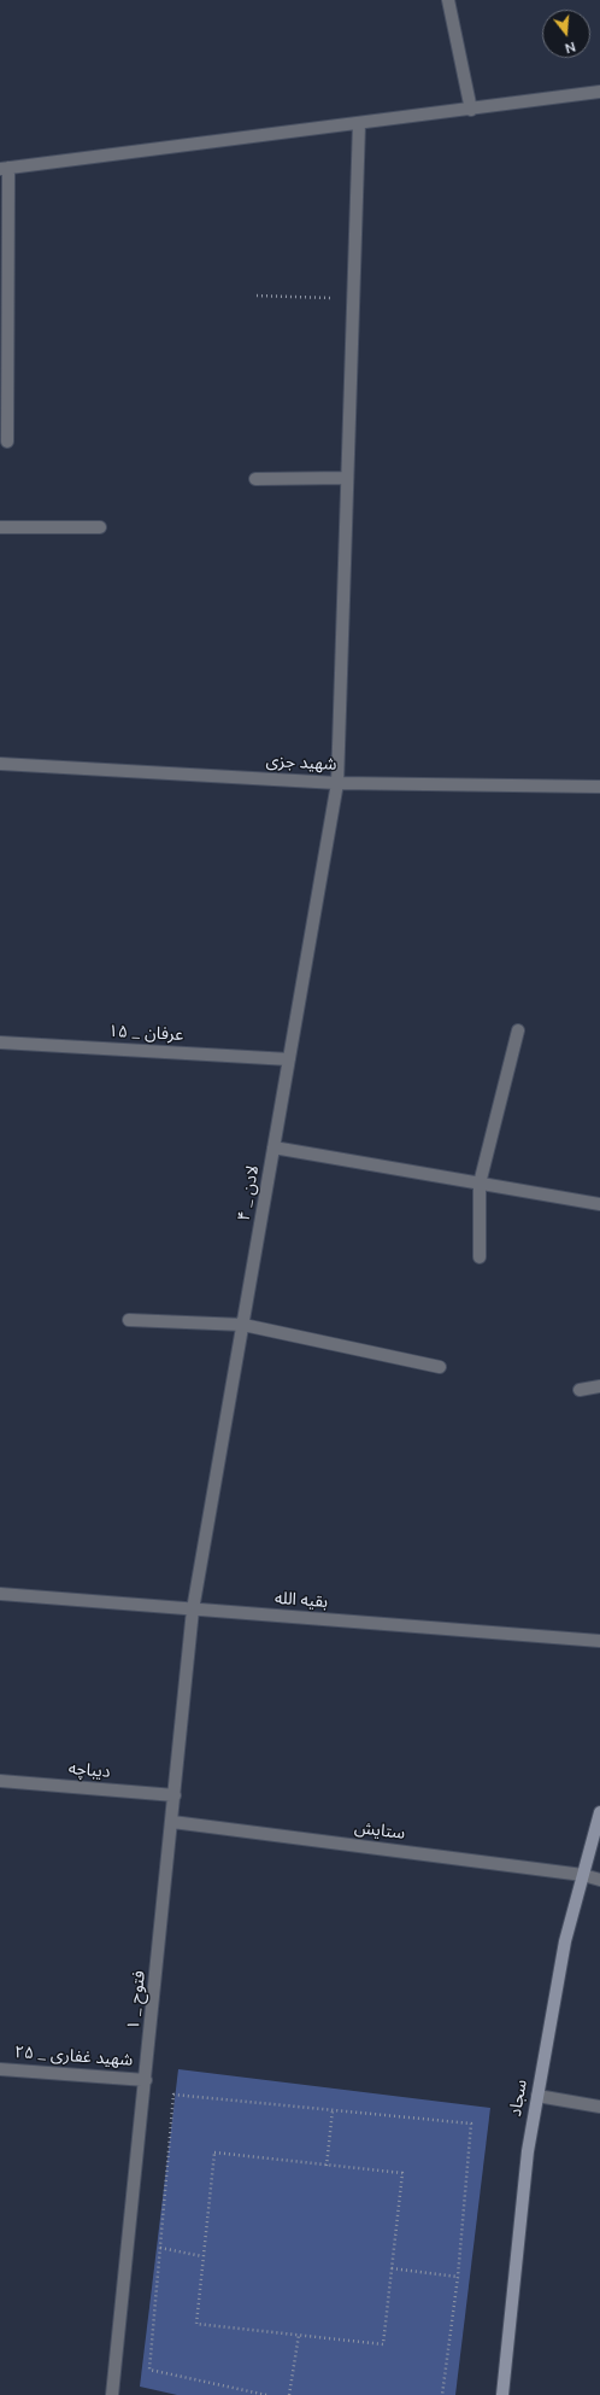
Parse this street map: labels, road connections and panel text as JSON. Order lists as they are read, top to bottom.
{
  "streets": {
    "street": [
      "شهید جزی",
      "عرفان _ ۱۵",
      "لادن _ ۴",
      "بقیه الله",
      "دیباچه",
      "ستایش",
      "فتوح _ ۱",
      "شهید غفاری _ ۲۵",
      "سجاد"
    ]
  },
  "crossings": [
    ["شهید جزی", "لادن _ ۴"],
    ["عرفان _ ۱۵", "لادن _ ۴"],
    ["لادن _ ۴", "بقیه الله"],
    ["لادن _ ۴", "فتوح _ ۱"],
    ["بقیه الله", "فتوح _ ۱"],
    ["دیباچه", "فتوح _ ۱"],
    ["ستایش", "فتوح _ ۱"],
    ["ستایش", "سجاد"],
    ["فتوح _ ۱", "شهید غفاری _ ۲۵"]
  ],
  "north": "bottom"
}
